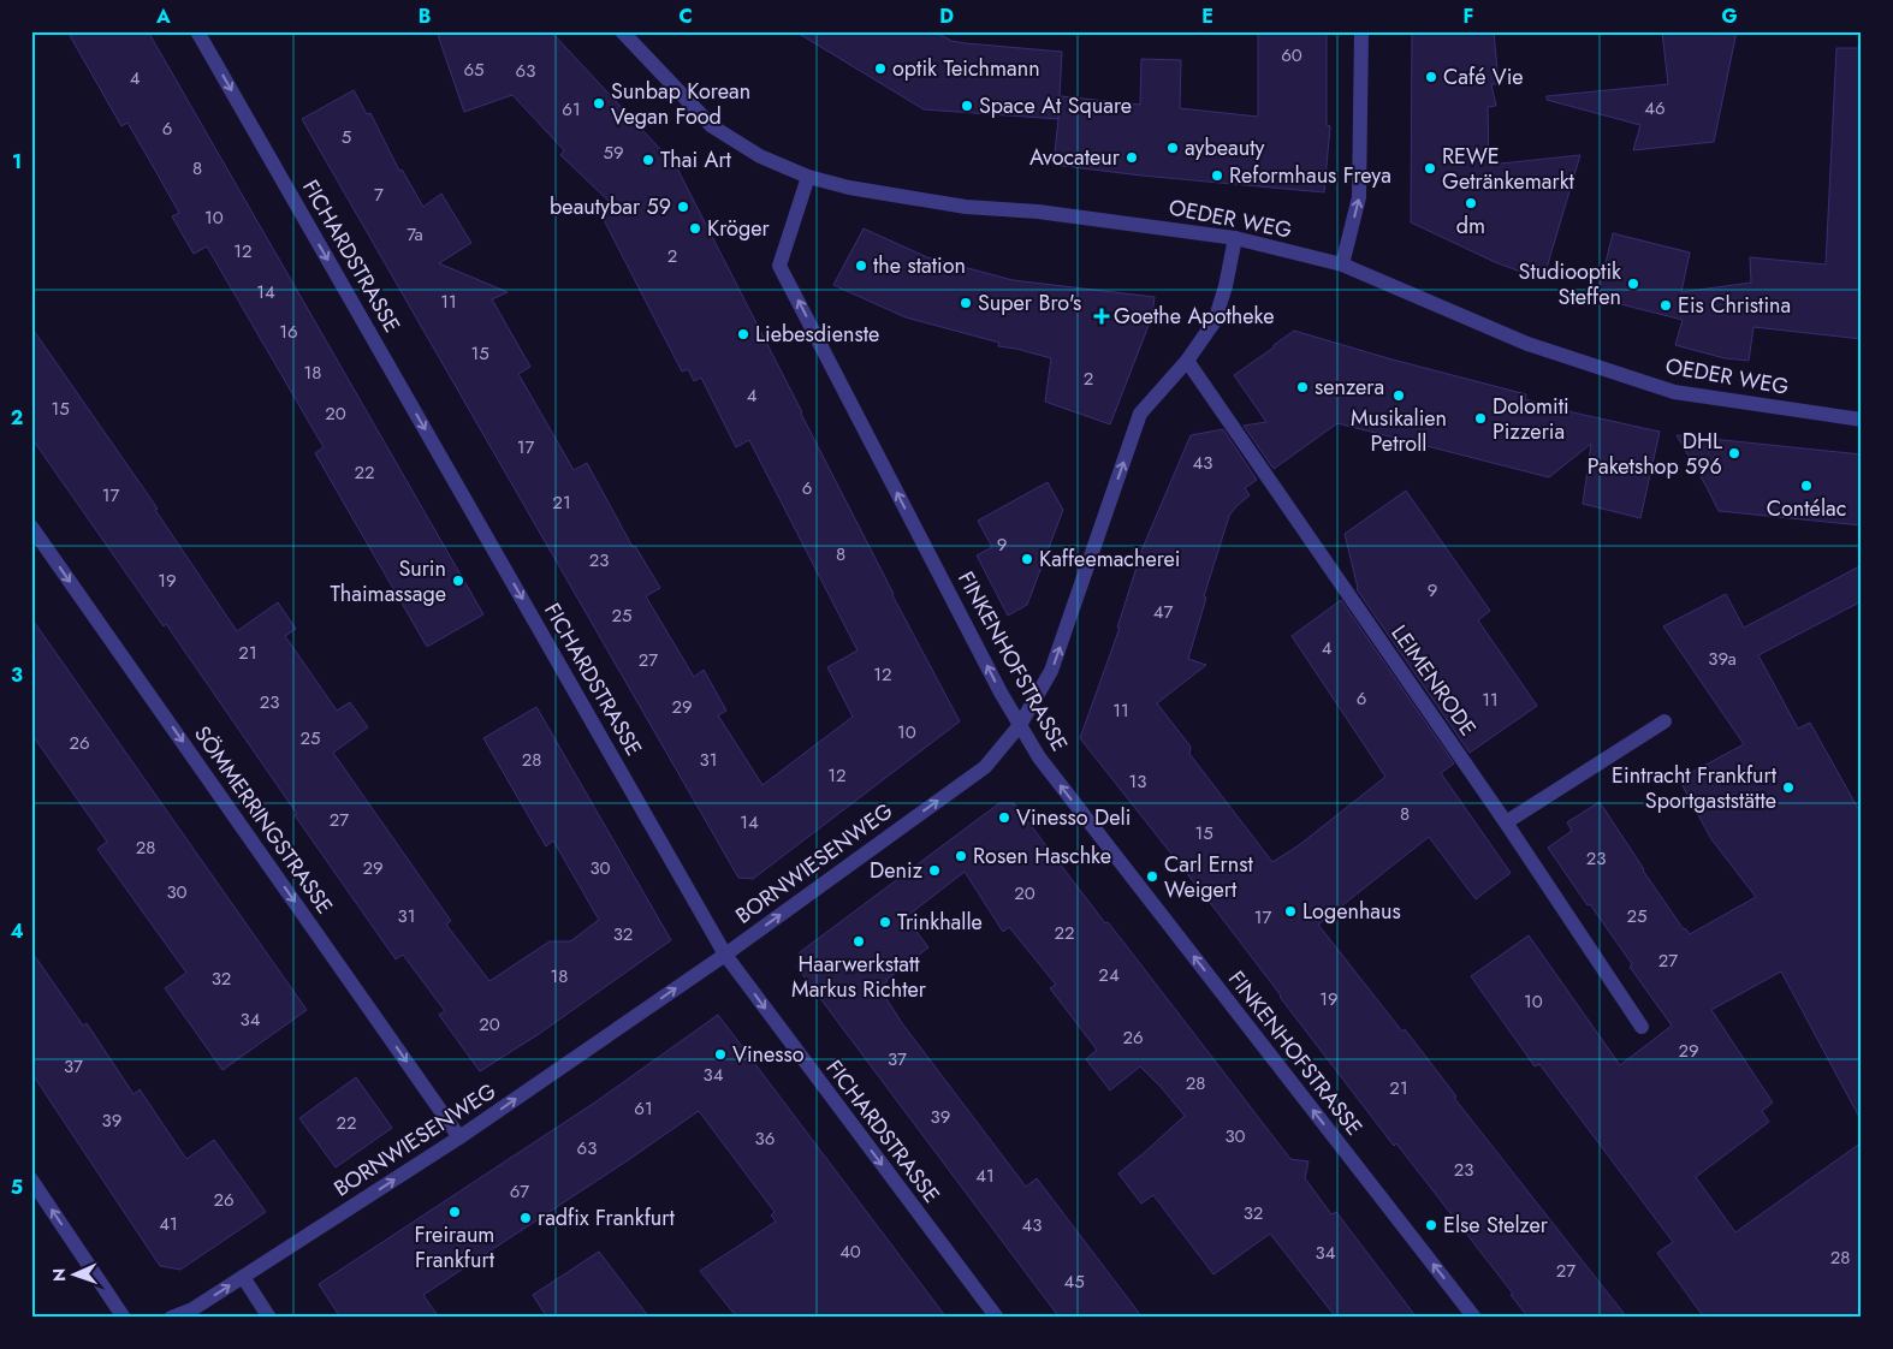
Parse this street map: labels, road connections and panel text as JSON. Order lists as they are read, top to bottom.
{
  "streets": {
    "street": [
      "OEDER WEG",
      "FICHARDSTRASSE",
      "FINKENHOFSTRASSE",
      "LEIMENRODE",
      "SÖMMERRINGSTRASSE",
      "BORNWIESENWEG"
    ]
  },
  "crossings": [
    ["OEDER WEG", "FINKENHOFSTRASSE"],
    ["OEDER WEG", "BORNWIESENWEG"],
    ["FICHARDSTRASSE", "BORNWIESENWEG"],
    ["FINKENHOFSTRASSE", "BORNWIESENWEG"],
    ["LEIMENRODE", "BORNWIESENWEG"],
    ["SÖMMERRINGSTRASSE", "BORNWIESENWEG"]
  ],
  "one_way": [
    "FICHARDSTRASSE",
    "FINKENHOFSTRASSE",
    "SÖMMERRINGSTRASSE",
    "BORNWIESENWEG"
  ],
  "places": {
    "other": [
      "optik Teichmann",
      "Café Vie",
      "Sunbap Korean Vegan Food",
      "Space At Square",
      "aybeauty",
      "Avocateur",
      "Thai Art",
      "REWE Getränkemarkt",
      "Reformhaus Freya",
      "dm",
      "beautybar 59",
      "Kröger",
      "the station",
      "Studiooptik Steffen",
      "Super Bro's",
      "Eis Christina",
      "Liebesdienste",
      "senzera",
      "Musikalien Petroll",
      "Dolomiti Pizzeria",
      "DHL Paketshop 596",
      "Contélac",
      "Kaffeemacherei",
      "Surin Thaimassage",
      "Eintracht Frankfurt Sportgaststätte",
      "Vinesso Deli",
      "Rosen Haschke",
      "Deniz",
      "Carl Ernst Weigert",
      "Logenhaus",
      "Trinkhalle",
      "Haarwerkstatt Markus Richter",
      "Vinesso",
      "Freiraum Frankfurt",
      "radfix Frankfurt",
      "Else Stelzer"
    ],
    "health": ["Goethe Apotheke"]
  },
  "house_numbers": [
    "60",
    "65",
    "63",
    "4",
    "46",
    "61",
    "6",
    "5",
    "59",
    "8",
    "7",
    "10",
    "7a",
    "12",
    "2",
    "14",
    "11",
    "16",
    "15",
    "18",
    "2",
    "4",
    "15",
    "20",
    "17",
    "43",
    "22",
    "6",
    "17",
    "21",
    "9",
    "8",
    "23",
    "19",
    "9",
    "47",
    "25",
    "4",
    "21",
    "39a",
    "27",
    "12",
    "6",
    "11",
    "23",
    "29",
    "11",
    "10",
    "25",
    "26",
    "28",
    "31",
    "12",
    "13",
    "8",
    "27",
    "14",
    "15",
    "28",
    "23",
    "29",
    "30",
    "30",
    "20",
    "31",
    "25",
    "17",
    "22",
    "32",
    "27",
    "24",
    "18",
    "32",
    "19",
    "10",
    "34",
    "20",
    "26",
    "29",
    "37",
    "37",
    "34",
    "28",
    "21",
    "61",
    "39",
    "39",
    "22",
    "30",
    "36",
    "63",
    "23",
    "41",
    "67",
    "26",
    "32",
    "41",
    "43",
    "40",
    "34",
    "28",
    "27",
    "45"
  ],
  "north": "left",
  "grid": {
    "columns": [
      "A",
      "B",
      "C",
      "D",
      "E",
      "F",
      "G"
    ],
    "rows": [
      "1",
      "2",
      "3",
      "4",
      "5"
    ]
  }
}
